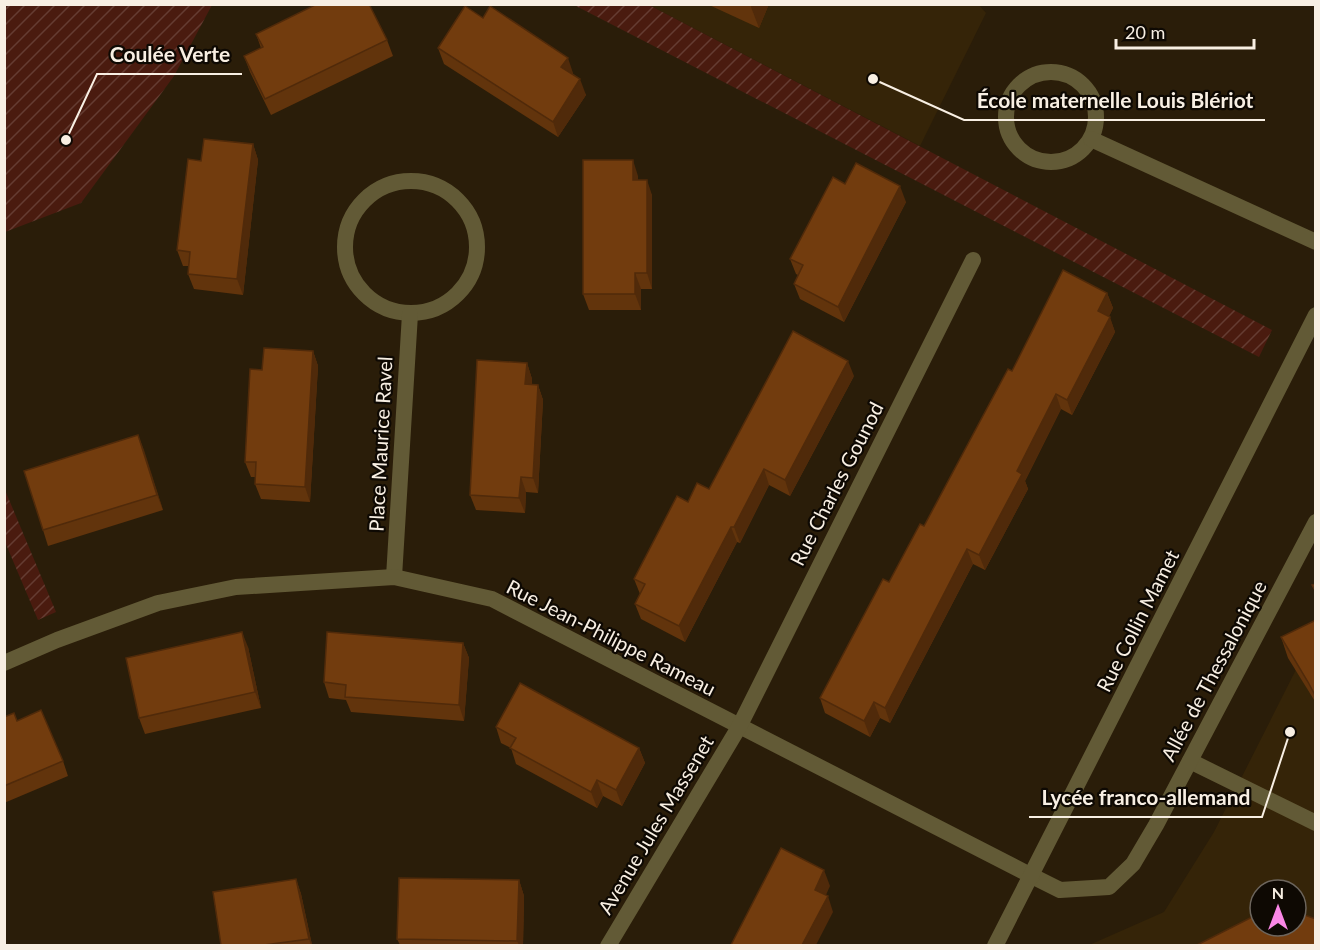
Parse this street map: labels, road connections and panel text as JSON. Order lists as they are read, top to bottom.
{
  "streets": {
    "street": [
      "Place Maurice Ravel",
      "Rue Charles Gounod",
      "Rue Collin Mamet",
      "Rue Jean-Philippe Rameau",
      "Allée de Thessalonique",
      "Avenue Jules Massenet"
    ]
  },
  "crossings": [
    ["Place Maurice Ravel", "Rue Jean-Philippe Rameau"],
    ["Rue Charles Gounod", "Rue Jean-Philippe Rameau"],
    ["Rue Charles Gounod", "Avenue Jules Massenet"],
    ["Rue Collin Mamet", "Rue Jean-Philippe Rameau"],
    ["Rue Collin Mamet", "Allée de Thessalonique"],
    ["Rue Jean-Philippe Rameau", "Allée de Thessalonique"],
    ["Rue Jean-Philippe Rameau", "Avenue Jules Massenet"]
  ],
  "places": ["École maternelle Louis Blériot", "Coulée Verte", "Lycée franco-allemand"],
  "scale_bar": "20 m",
  "north": "top"
}
